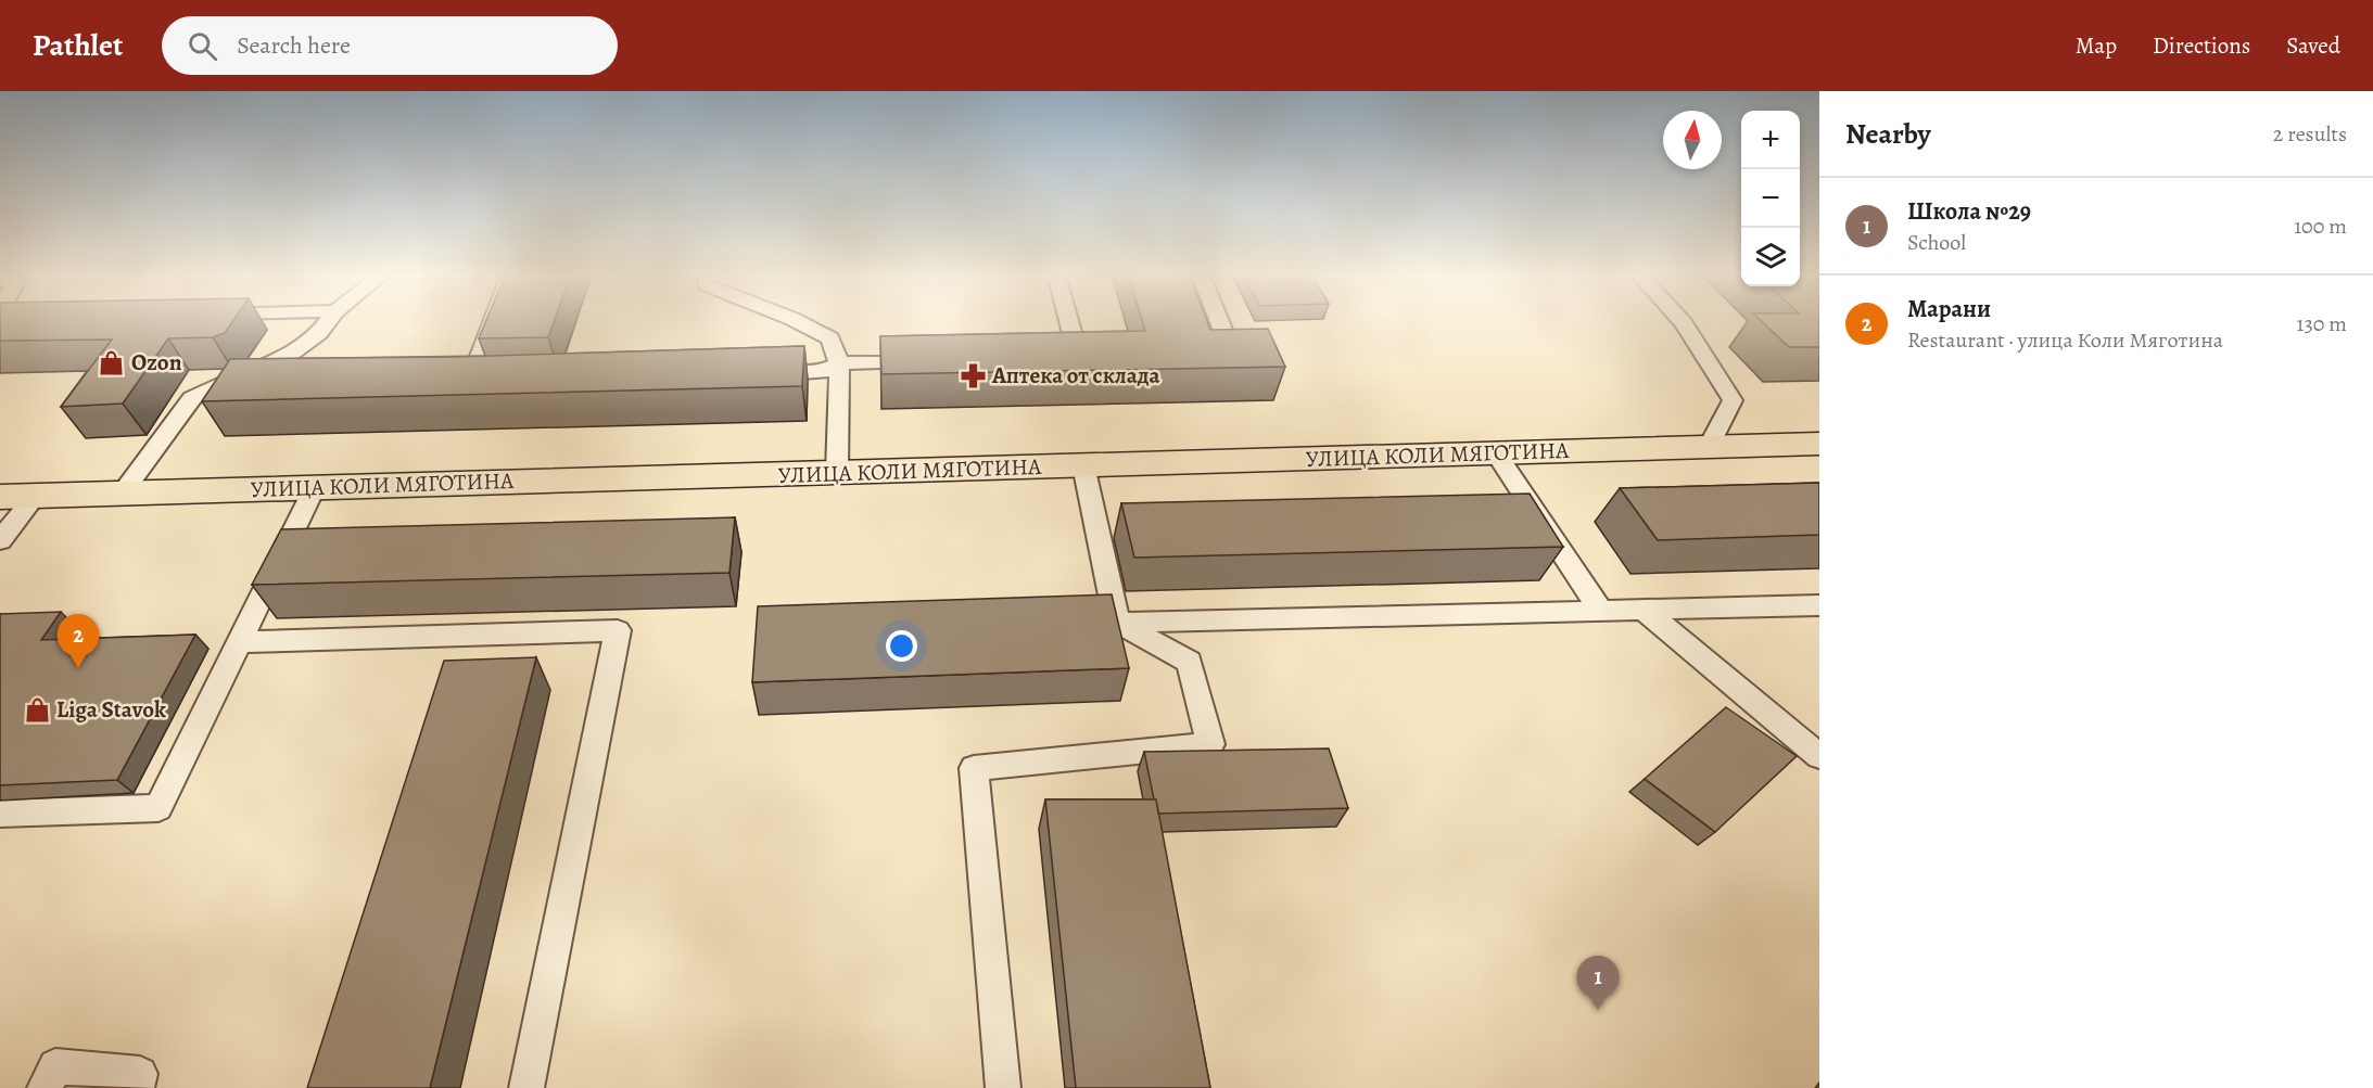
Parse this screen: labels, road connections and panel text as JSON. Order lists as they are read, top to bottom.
{
  "streets": {
    "main road": ["УЛИЦА КОЛИ МЯГОТИНА"]
  },
  "places": {
    "shop": ["Ozon", "Liga Stavok"],
    "pharmacy": ["Аптека от склада"]
  },
  "north": "top",
  "page": {
    "header": "Pathlet",
    "search": "Search here",
    "nav": ["Map", "Directions", "Saved"],
    "heading": ["Nearby", "2 results"],
    "map_buttons": ["+", "−"],
    "list": [
      {
        "mark": "1",
        "name": "Школа №29",
        "note": "School",
        "value": "100 m"
      },
      {
        "mark": "2",
        "name": "Марани",
        "note": "Restaurant · улица Коли Мяготина",
        "value": "130 m"
      }
    ],
    "pins": ["2", "1"]
  }
}
